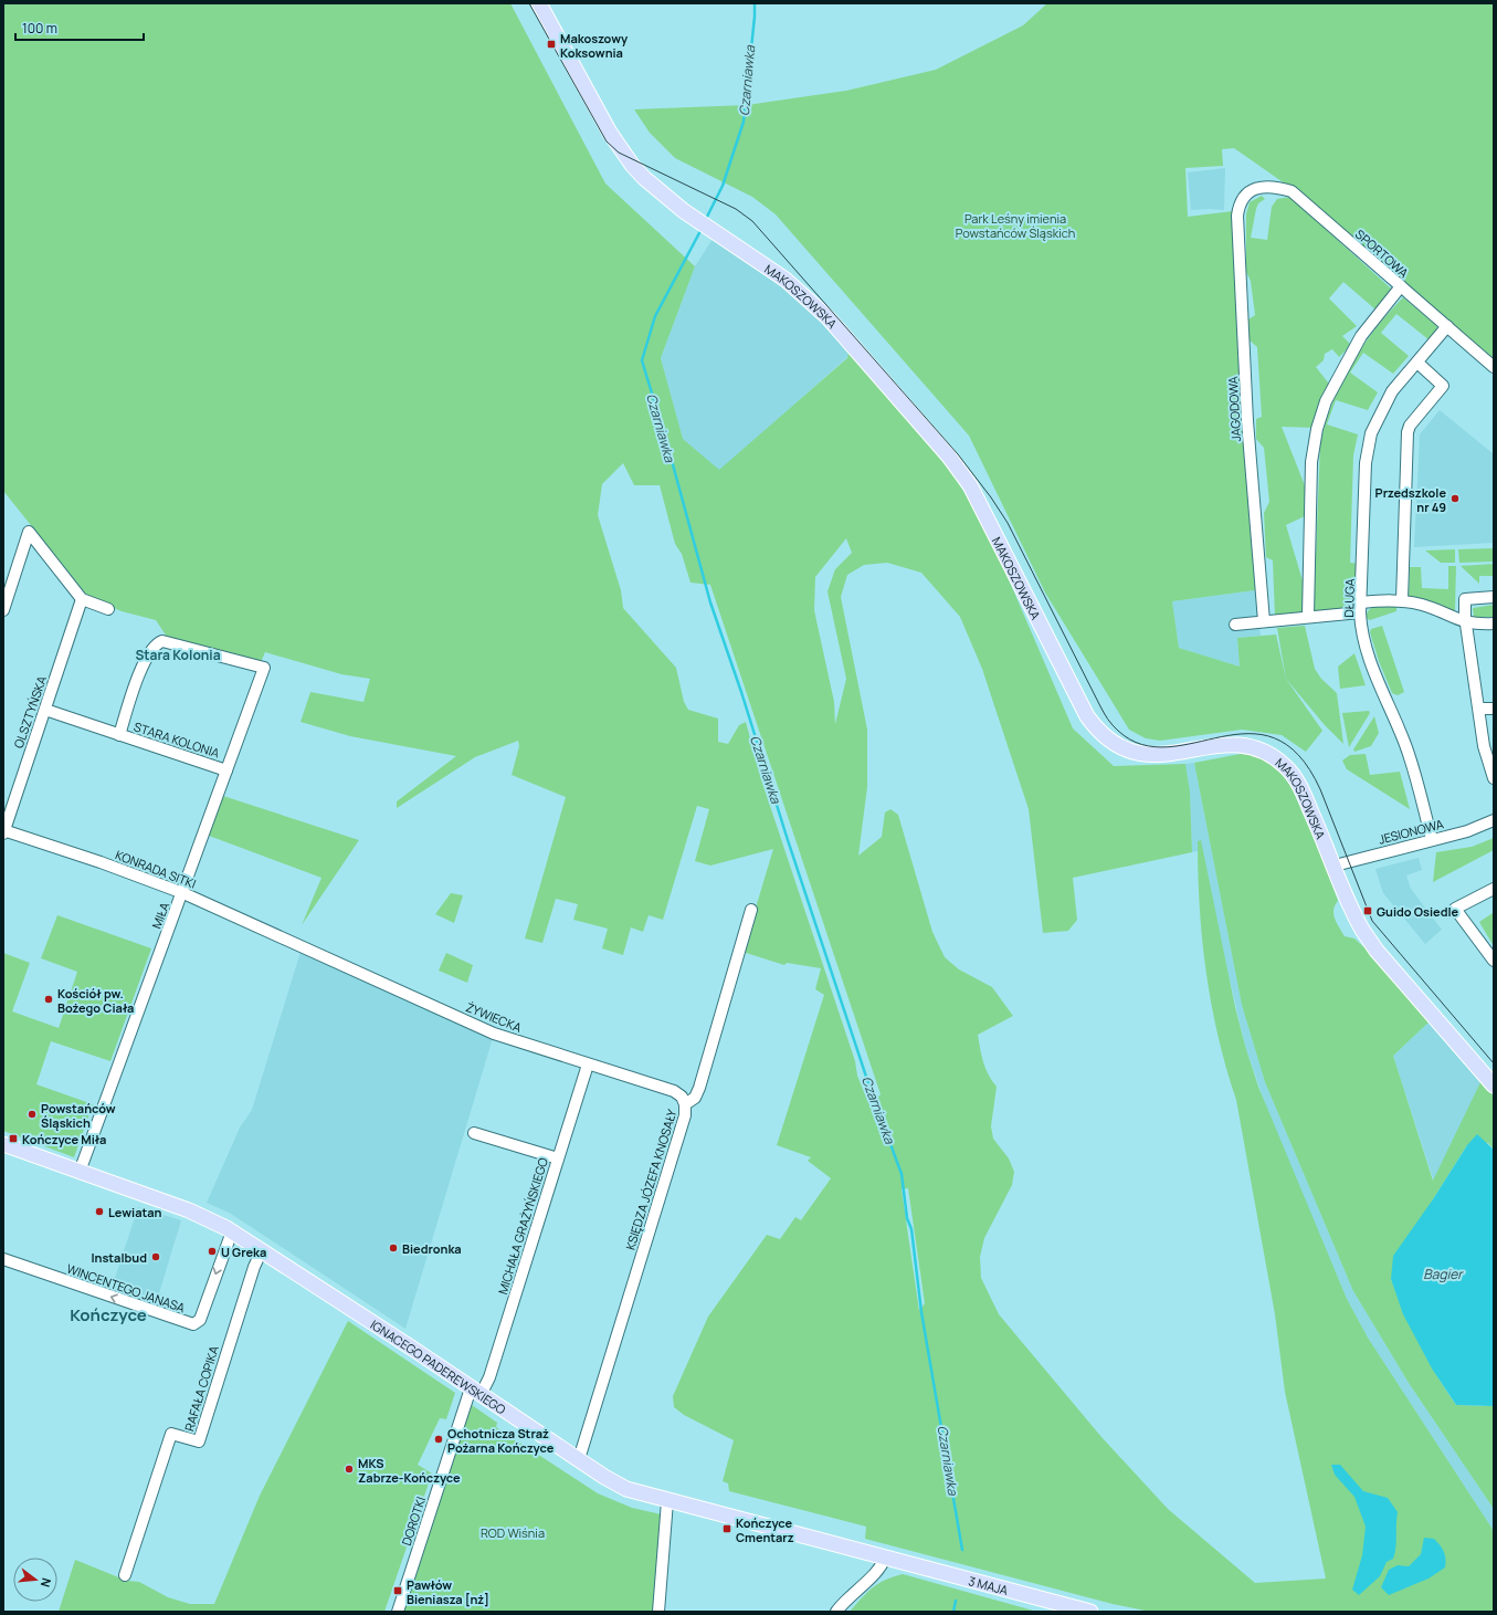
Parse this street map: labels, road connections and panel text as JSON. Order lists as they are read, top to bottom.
{
  "streets": {
    "main road": ["MAKOSZOWSKA", "IGNACEGO PADEREWSKIEGO", "3 MAJA"],
    "street": [
      "SPORTOWA",
      "JAGODOWA",
      "DŁUGA",
      "OLSZTYŃSKA",
      "STARA KOLONIA",
      "JESIONOWA",
      "KONRADA SITKI",
      "MIŁA",
      "ŻYWIECKA",
      "KSIĘDZA JÓZEFA KNOSAŁY",
      "MICHAŁA GRAŻYŃSKIEGO",
      "WINCENTEGO JANASA",
      "RAFAŁA COPIKA",
      "DOROTKI"
    ]
  },
  "crossings": [
    ["SPORTOWA", "JAGODOWA"],
    ["SPORTOWA", "DŁUGA"],
    ["MAKOSZOWSKA", "JESIONOWA"],
    ["DŁUGA", "JESIONOWA"],
    ["OLSZTYŃSKA", "STARA KOLONIA"],
    ["OLSZTYŃSKA", "KONRADA SITKI"],
    ["STARA KOLONIA", "MIŁA"],
    ["KONRADA SITKI", "MIŁA"],
    ["KONRADA SITKI", "ŻYWIECKA"],
    ["MIŁA", "IGNACEGO PADEREWSKIEGO"],
    ["ŻYWIECKA", "KSIĘDZA JÓZEFA KNOSAŁY"],
    ["ŻYWIECKA", "MICHAŁA GRAŻYŃSKIEGO"],
    ["KSIĘDZA JÓZEFA KNOSAŁY", "IGNACEGO PADEREWSKIEGO"],
    ["MICHAŁA GRAŻYŃSKIEGO", "IGNACEGO PADEREWSKIEGO"],
    ["MICHAŁA GRAŻYŃSKIEGO", "DOROTKI"],
    ["WINCENTEGO JANASA", "IGNACEGO PADEREWSKIEGO"],
    ["IGNACEGO PADEREWSKIEGO", "RAFAŁA COPIKA"],
    ["IGNACEGO PADEREWSKIEGO", "DOROTKI"],
    ["IGNACEGO PADEREWSKIEGO", "3 MAJA"]
  ],
  "districts": ["Stara Kolonia", "Kończyce"],
  "water": ["Czarniawka", "Bagier"],
  "parks": ["Park Leśny imienia Powstańców Śląskich", "ROD Wiśnia"],
  "places": {
    "transit": [
      "Makoszowy Koksownia",
      "Guido Osiedle",
      "Kończyce Miła",
      "Kończyce Cmentarz",
      "Pawłów Bieniasza [nż]"
    ],
    "other": [
      "Przedszkole nr 49",
      "Kościół pw. Bożego Ciała",
      "Powstańców Śląskich",
      "Lewiatan",
      "Biedronka",
      "U Greka",
      "Instalbud",
      "Ochotnicza Straż Pożarna Kończyce",
      "MKS Zabrze-Kończyce"
    ]
  },
  "scale_bar": "100 m",
  "north": "right"
}
